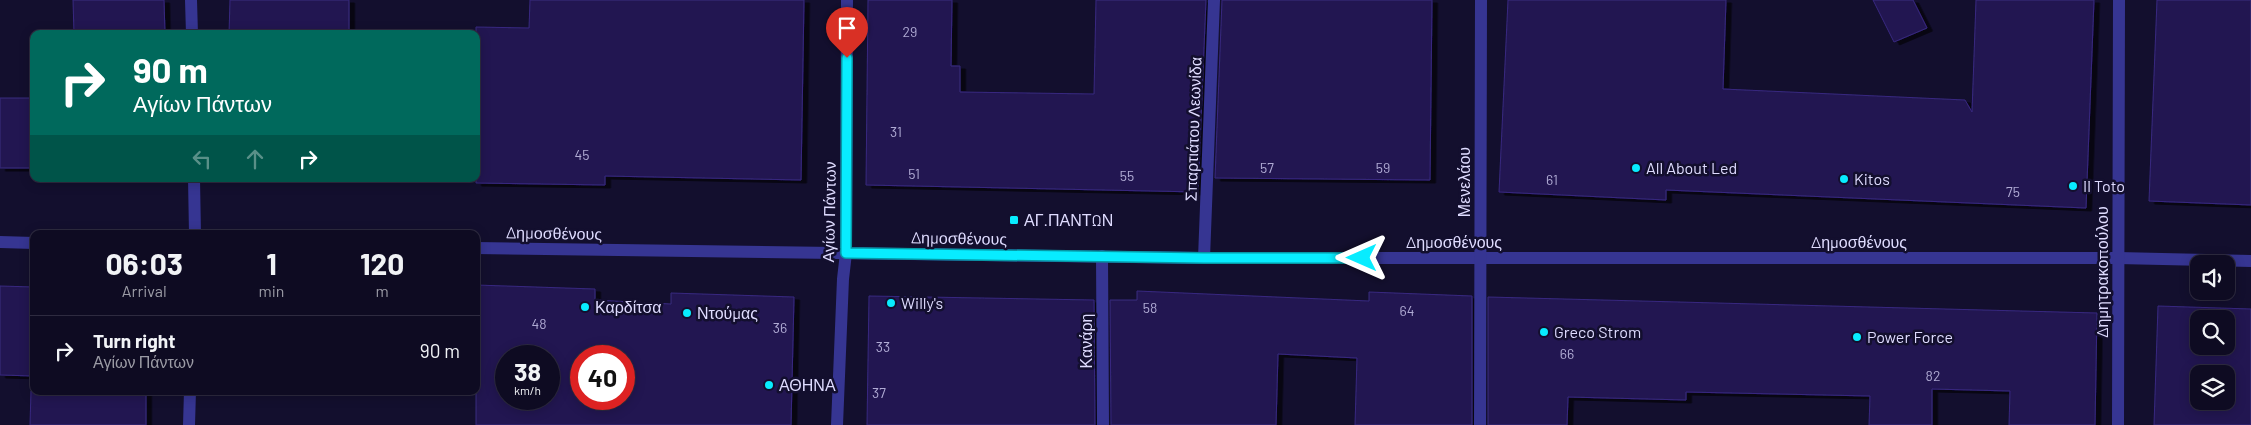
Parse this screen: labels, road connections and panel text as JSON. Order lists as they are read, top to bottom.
{
  "streets": {
    "street": [
      "Σπαρτιάτου Λεωνίδα",
      "Μενελάου",
      "Αγίων Πάντων",
      "Δημοσθένους",
      "Δημητρακοπούλου",
      "Κανάρη"
    ]
  },
  "crossings": [
    ["Σπαρτιάτου Λεωνίδα", "Δημοσθένους"],
    ["Μενελάου", "Δημοσθένους"],
    ["Αγίων Πάντων", "Δημοσθένους"],
    ["Δημοσθένους", "Δημητρακοπούλου"],
    ["Δημοσθένους", "Κανάρη"]
  ],
  "places": {
    "other": [
      "All About Led",
      "Kitos",
      "Il Toto",
      "Willy's",
      "Καρδίτσα",
      "Ντούμας",
      "Greco Strom",
      "Power Force",
      "ΑΘΗΝΑ"
    ],
    "transit": ["ΑΓ.ΠΑΝΤΩΝ"]
  },
  "house_numbers": [
    "29",
    "31",
    "45",
    "57",
    "59",
    "51",
    "55",
    "61",
    "75",
    "58",
    "64",
    "48",
    "36",
    "33",
    "66",
    "82",
    "37"
  ],
  "page": {
    "turn": ["90 m", "Αγίων Πάντων"],
    "eta": [
      "06:03",
      "Arrival",
      "1",
      "min",
      "120",
      "m"
    ],
    "list": [
      {
        "name": "Turn right",
        "note": "Αγίων Πάντων",
        "value": "90 m"
      }
    ],
    "speed": "38 km/h",
    "limit": "40"
  }
}
